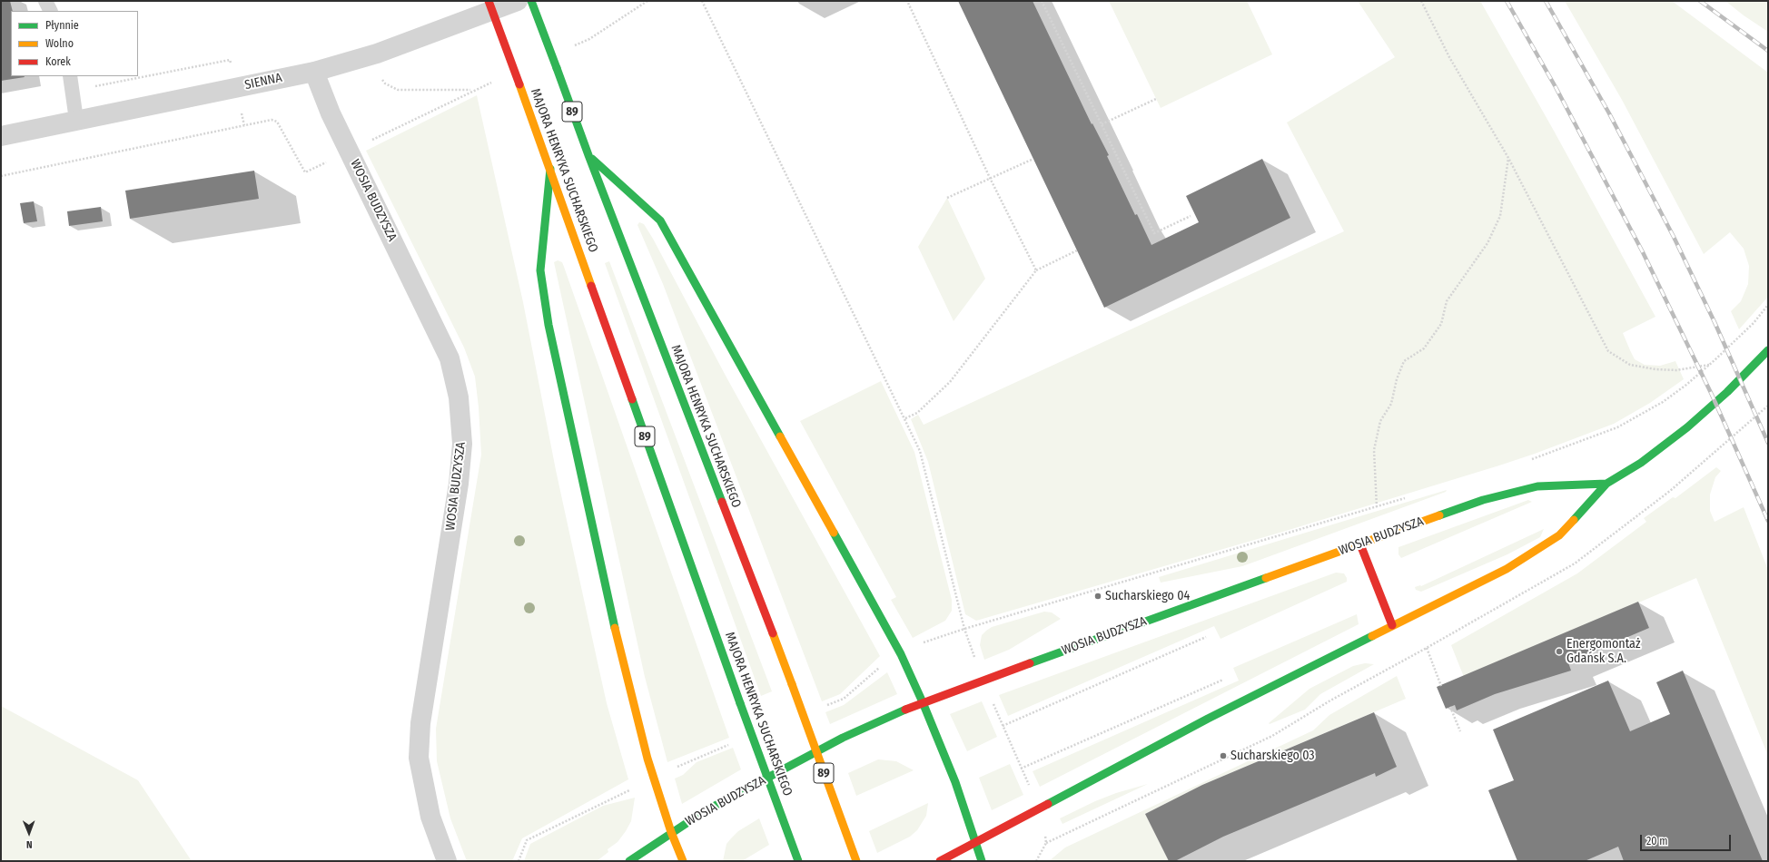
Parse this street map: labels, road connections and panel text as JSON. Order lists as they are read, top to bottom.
{
  "streets": {
    "main road": ["89", "MAJORA HENRYKA SUCHARSKIEGO", "WOSIA BUDZYSZA"],
    "street": ["SIENNA"]
  },
  "crossings": [
    ["SIENNA", "WOSIA BUDZYSZA"]
  ],
  "places": ["Sucharskiego 04", "Energomontaż Gdańsk S.A.", "Sucharskiego 03"],
  "legend": ["Płynnie", "Wolno", "Korek"],
  "scale_bar": "20 m",
  "north": "bottom"
}
